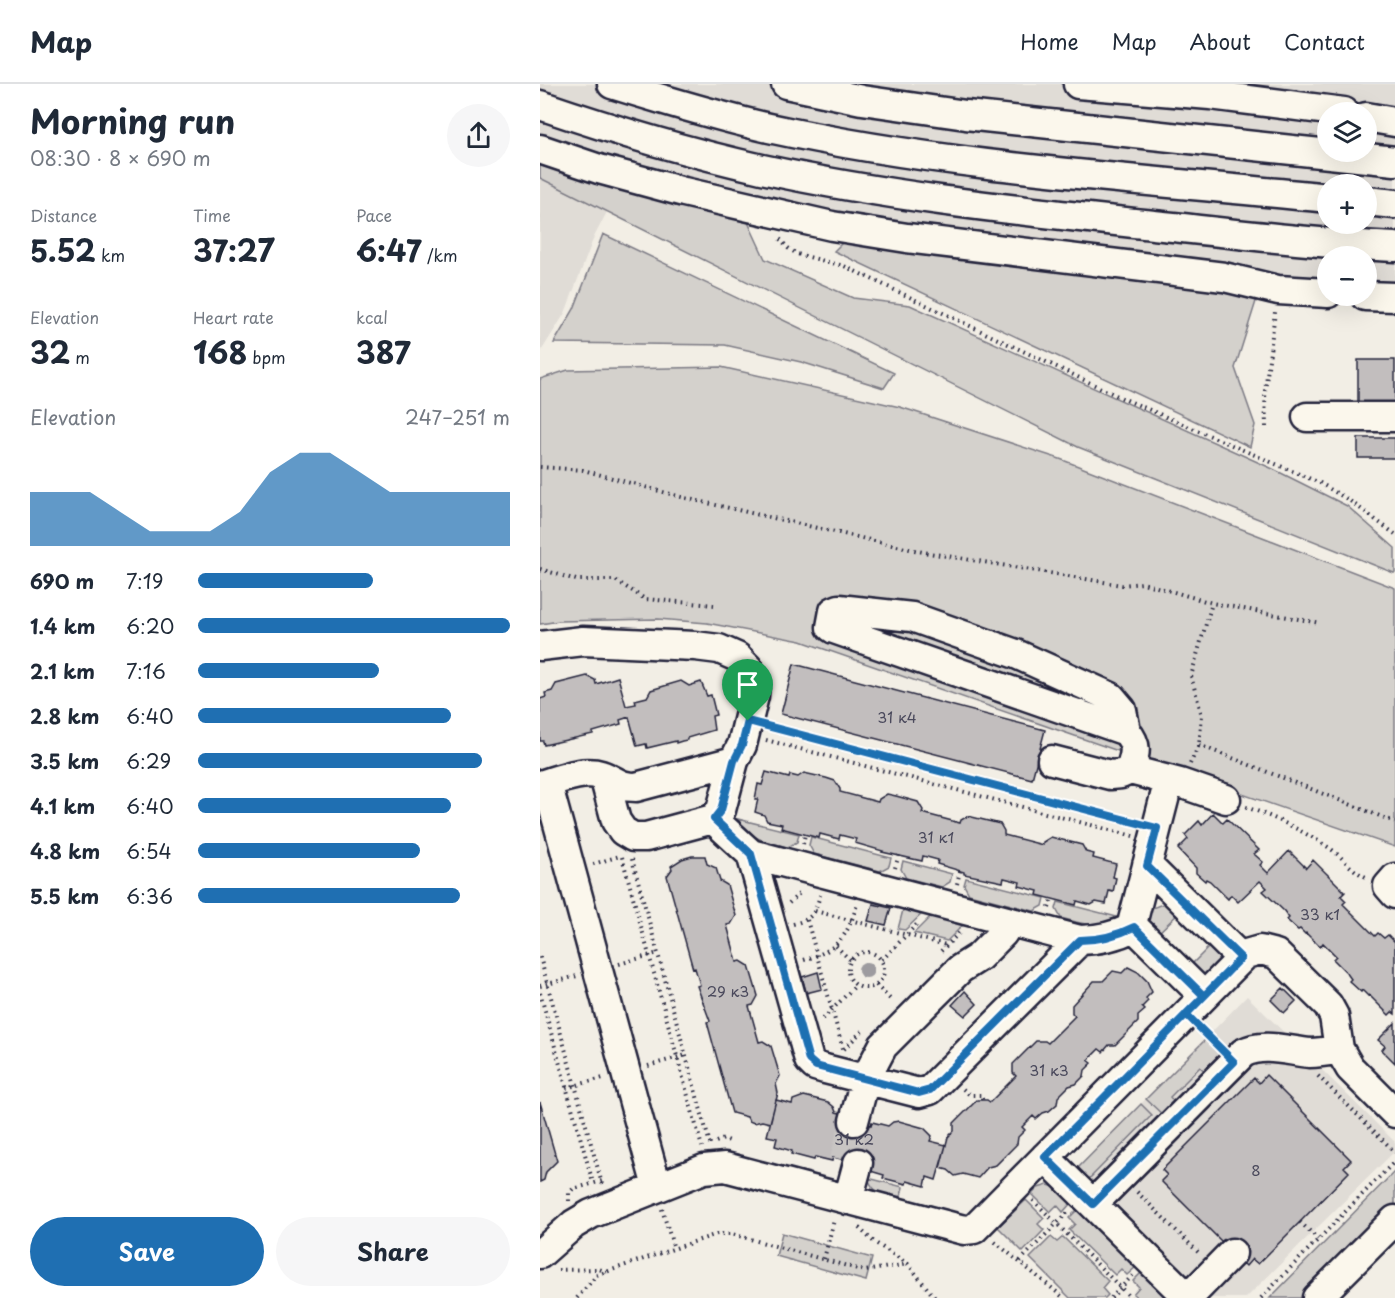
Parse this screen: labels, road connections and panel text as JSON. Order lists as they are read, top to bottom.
{
  "house_numbers": [
    "31 к4",
    "31 к1",
    "33 к1",
    "29 к3",
    "31 к3",
    "31 к2",
    "8"
  ],
  "page": {
    "header": "Map",
    "nav": [
      "Home",
      "Map",
      "About",
      "Contact"
    ],
    "heading": ["Morning run", "08:30 · 8 × 690 m"],
    "map_buttons": ["+", "−"],
    "stats": [
      ["Distance", "5.52 km"],
      ["Time", "37:27"],
      ["Pace", "6:47 /km"],
      ["Elevation", "32 m"],
      ["Heart rate", "168 bpm"],
      ["kcal", "387"]
    ],
    "chart": ["Elevation", "247–251 m"],
    "list": [
      {
        "name": "690 m",
        "note": "7:19"
      },
      {
        "name": "1.4 km",
        "note": "6:20"
      },
      {
        "name": "2.1 km",
        "note": "7:16"
      },
      {
        "name": "2.8 km",
        "note": "6:40"
      },
      {
        "name": "3.5 km",
        "note": "6:29"
      },
      {
        "name": "4.1 km",
        "note": "6:40"
      },
      {
        "name": "4.8 km",
        "note": "6:54"
      },
      {
        "name": "5.5 km",
        "note": "6:36"
      }
    ],
    "buttons": ["Save", "Share"]
  }
}
